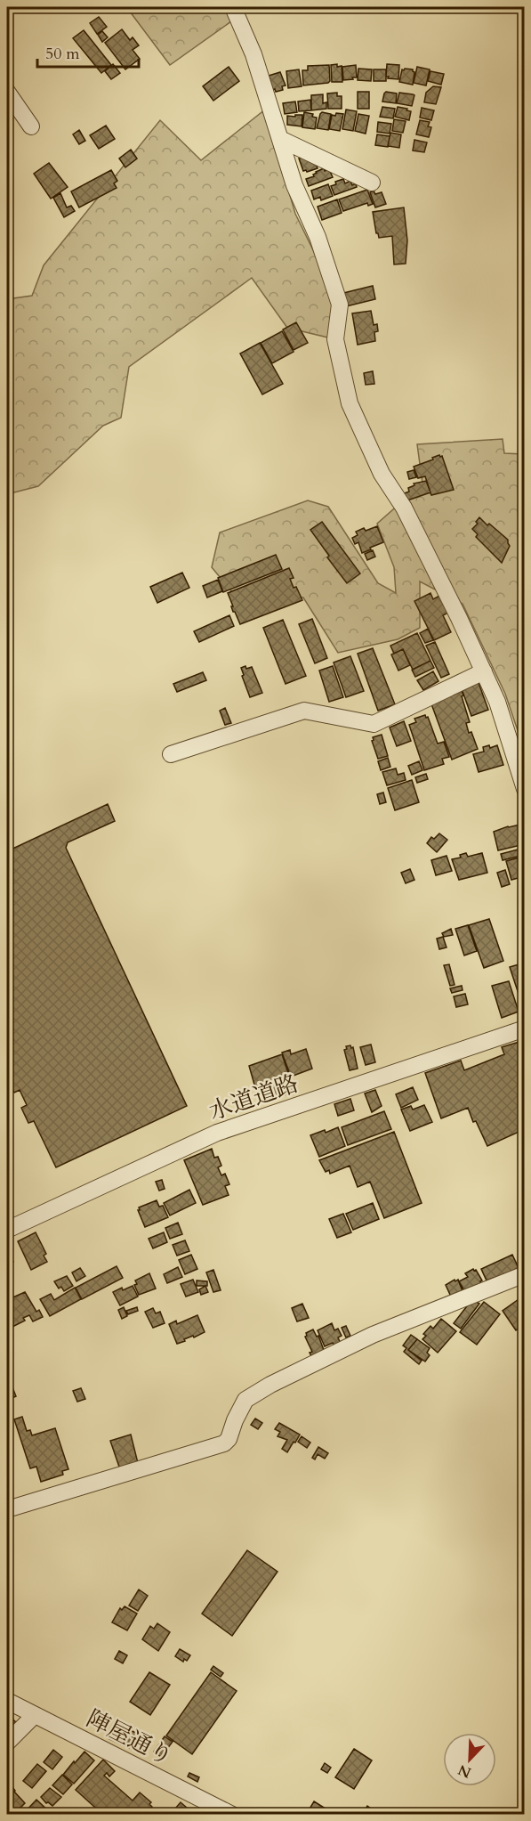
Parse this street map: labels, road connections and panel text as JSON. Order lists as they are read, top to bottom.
{
  "streets": {
    "street": ["水道道路", "陣屋通り"]
  },
  "scale_bar": "50 m",
  "north": "bottom left"
}
